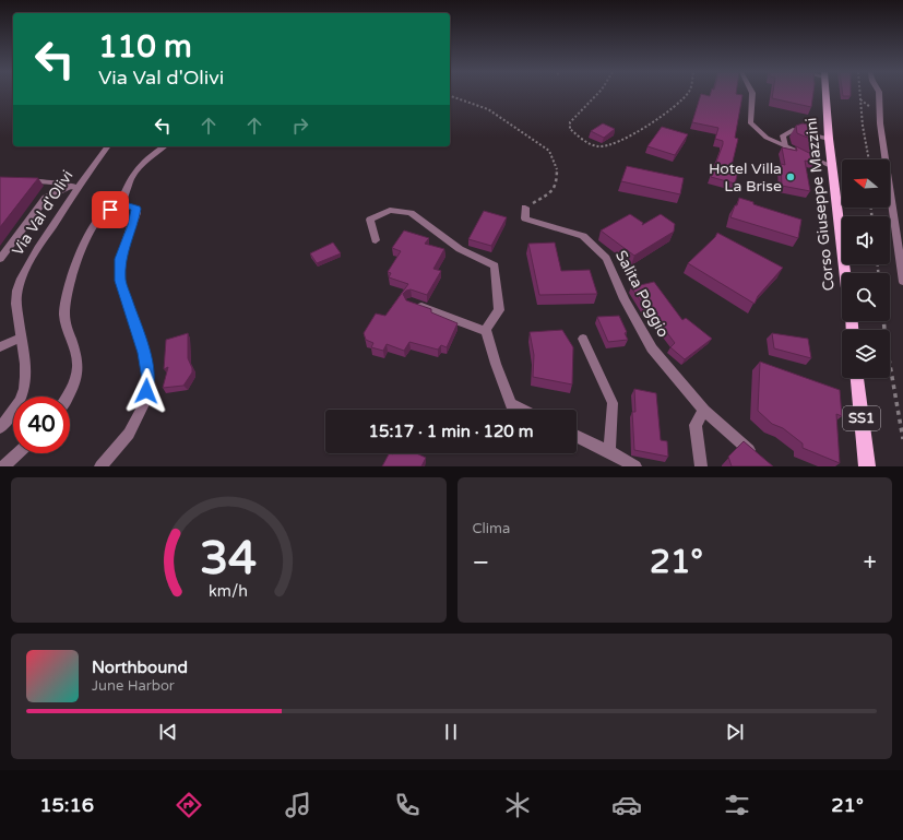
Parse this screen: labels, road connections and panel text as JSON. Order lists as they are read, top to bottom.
{
  "streets": {
    "main road": ["Corso Giuseppe Mazzini", "SS1"],
    "street": ["Via Val d'Olivi", "Salita Poggio"]
  },
  "places": ["Hotel Villa La Brise"],
  "north": "left",
  "page": {
    "turn": ["110 m", "Via Val d'Olivi"],
    "limit": "40",
    "trip": "15:17 · 1 min · 120 m",
    "tile": "Clima",
    "heat": ["−", "21°", "+"],
    "song": ["Northbound", "June Harbor"],
    "tabs": ["15:16", "21°"],
    "gauge": ["34", "km/h"]
  }
}
